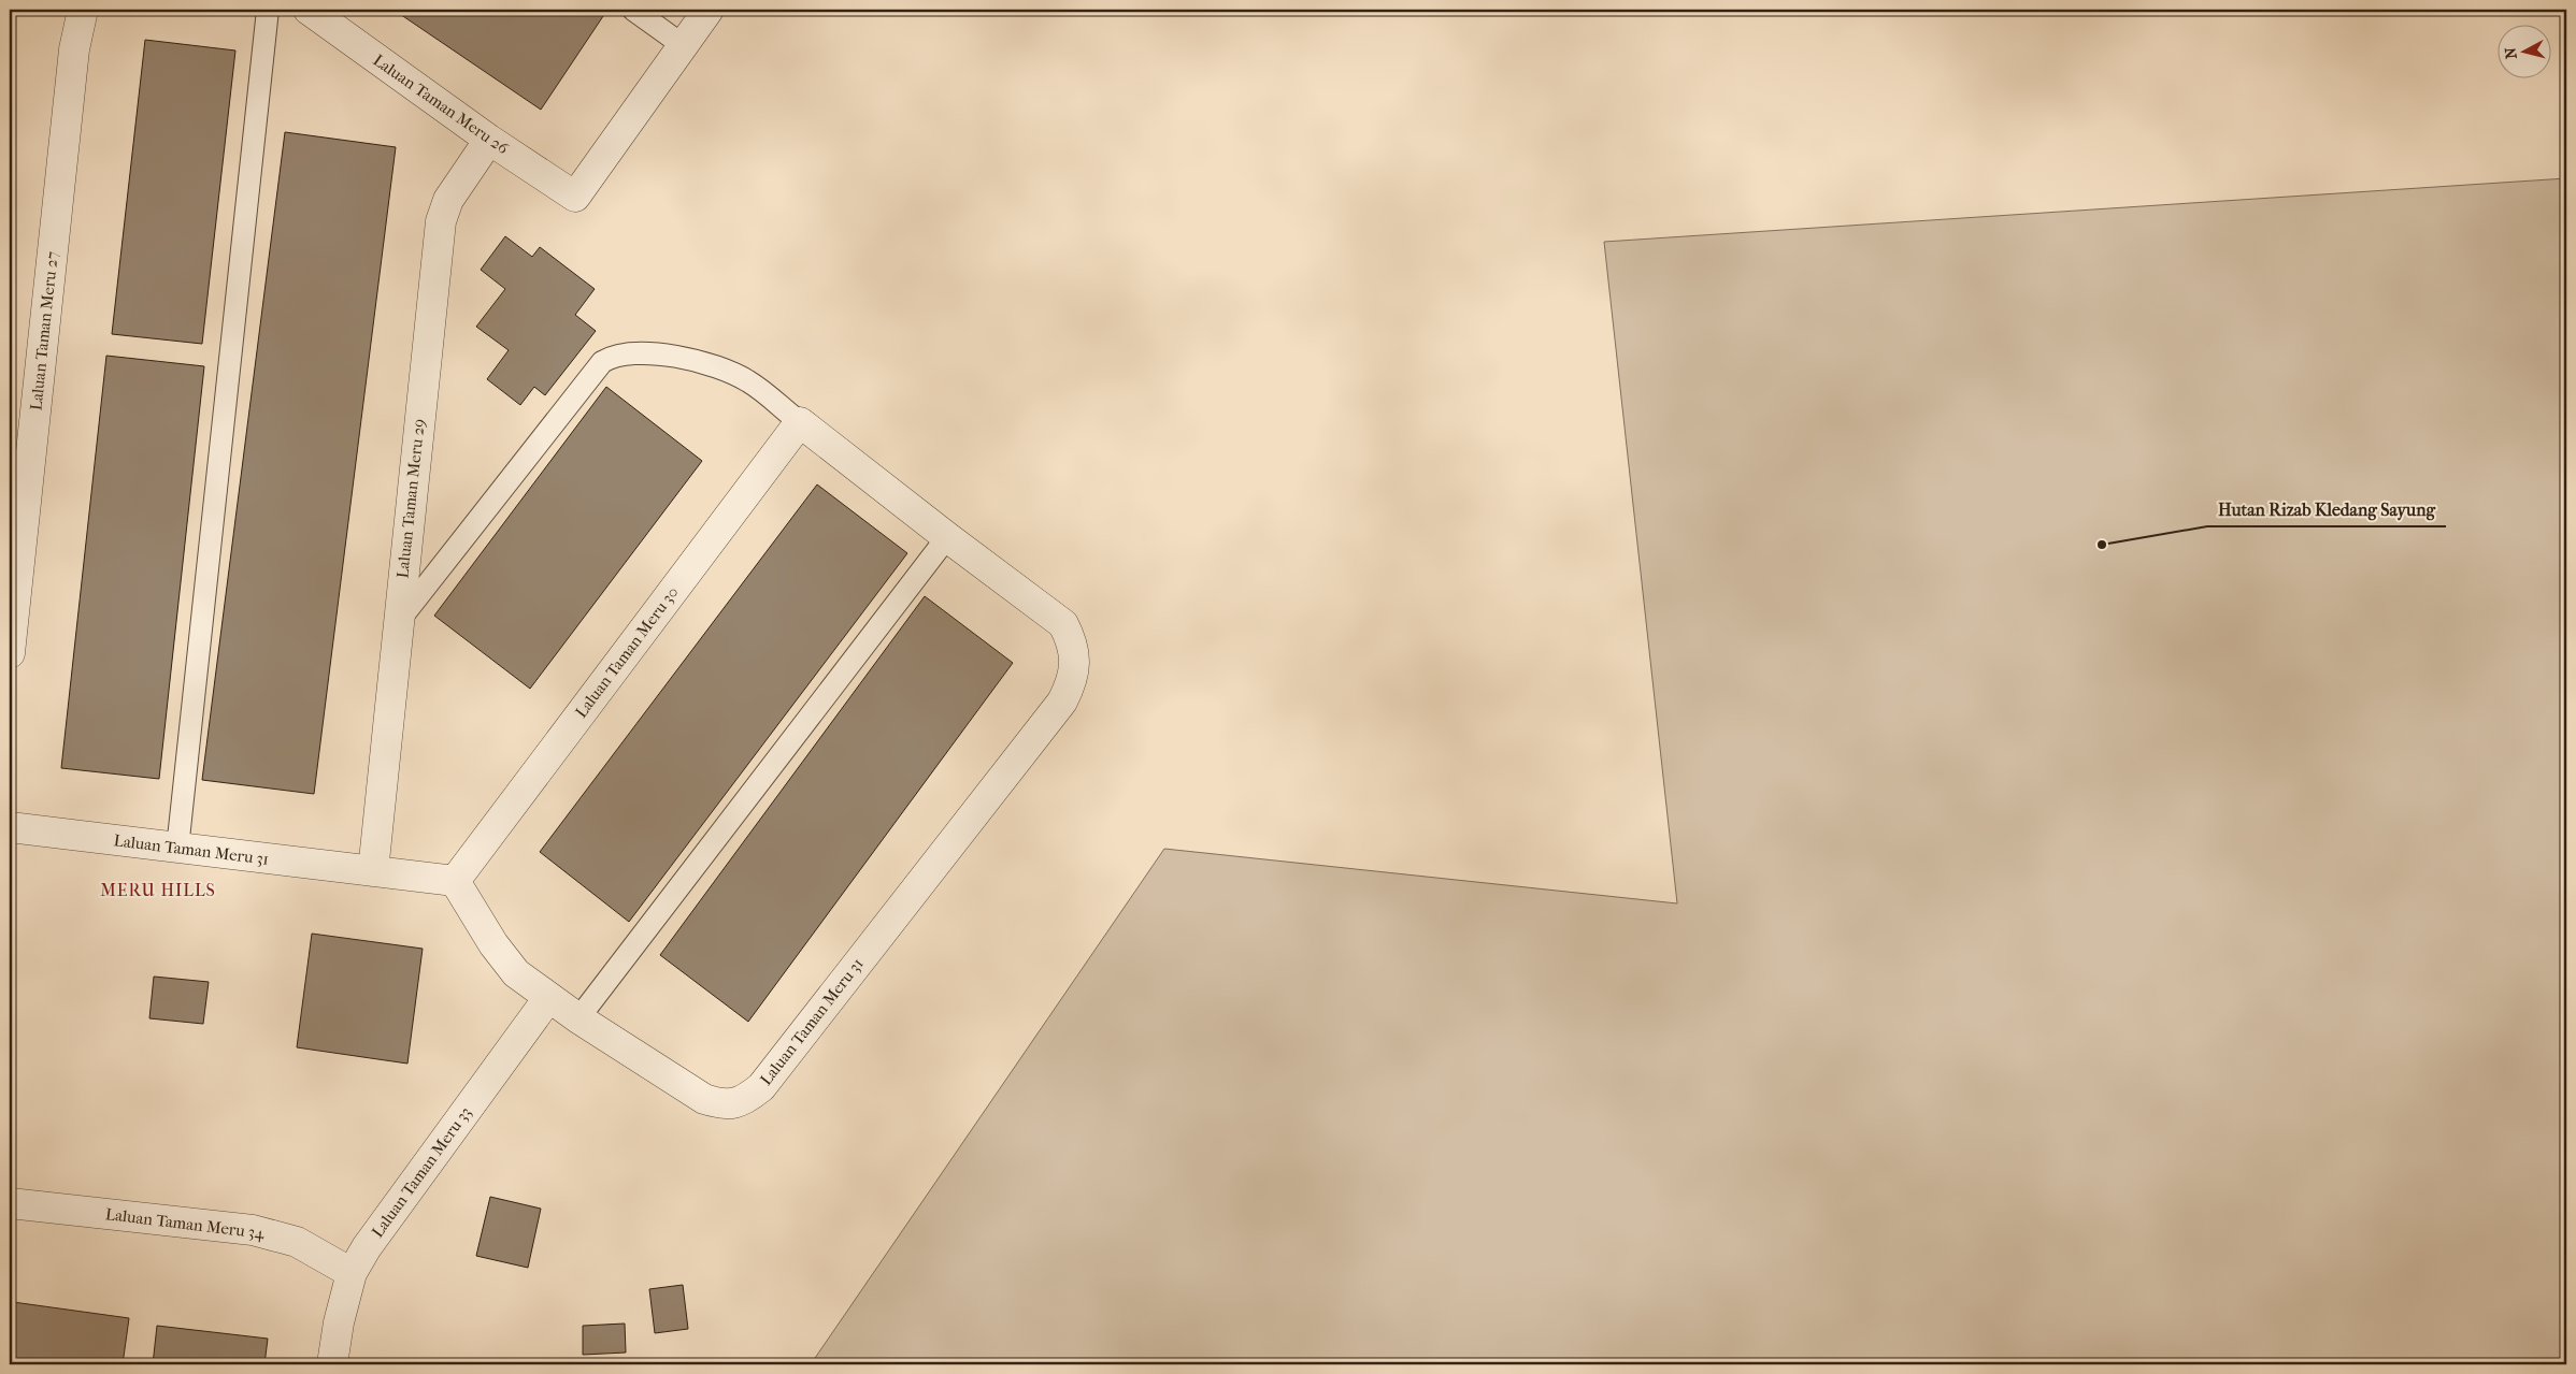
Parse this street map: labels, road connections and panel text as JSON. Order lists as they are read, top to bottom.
{
  "streets": {
    "street": [
      "Laluan Taman Meru 26",
      "Laluan Taman Meru 27",
      "Laluan Taman Meru 29",
      "Laluan Taman Meru 30",
      "Laluan Taman Meru 31",
      "Laluan Taman Meru 33",
      "Laluan Taman Meru 34"
    ]
  },
  "crossings": [
    ["Laluan Taman Meru 26", "Laluan Taman Meru 29"],
    ["Laluan Taman Meru 29", "Laluan Taman Meru 31"],
    ["Laluan Taman Meru 30", "Laluan Taman Meru 31"],
    ["Laluan Taman Meru 31", "Laluan Taman Meru 33"],
    ["Laluan Taman Meru 33", "Laluan Taman Meru 34"]
  ],
  "districts": ["MERU HILLS"],
  "places": ["Hutan Rizab Kledang Sayung"],
  "north": "left"
}
